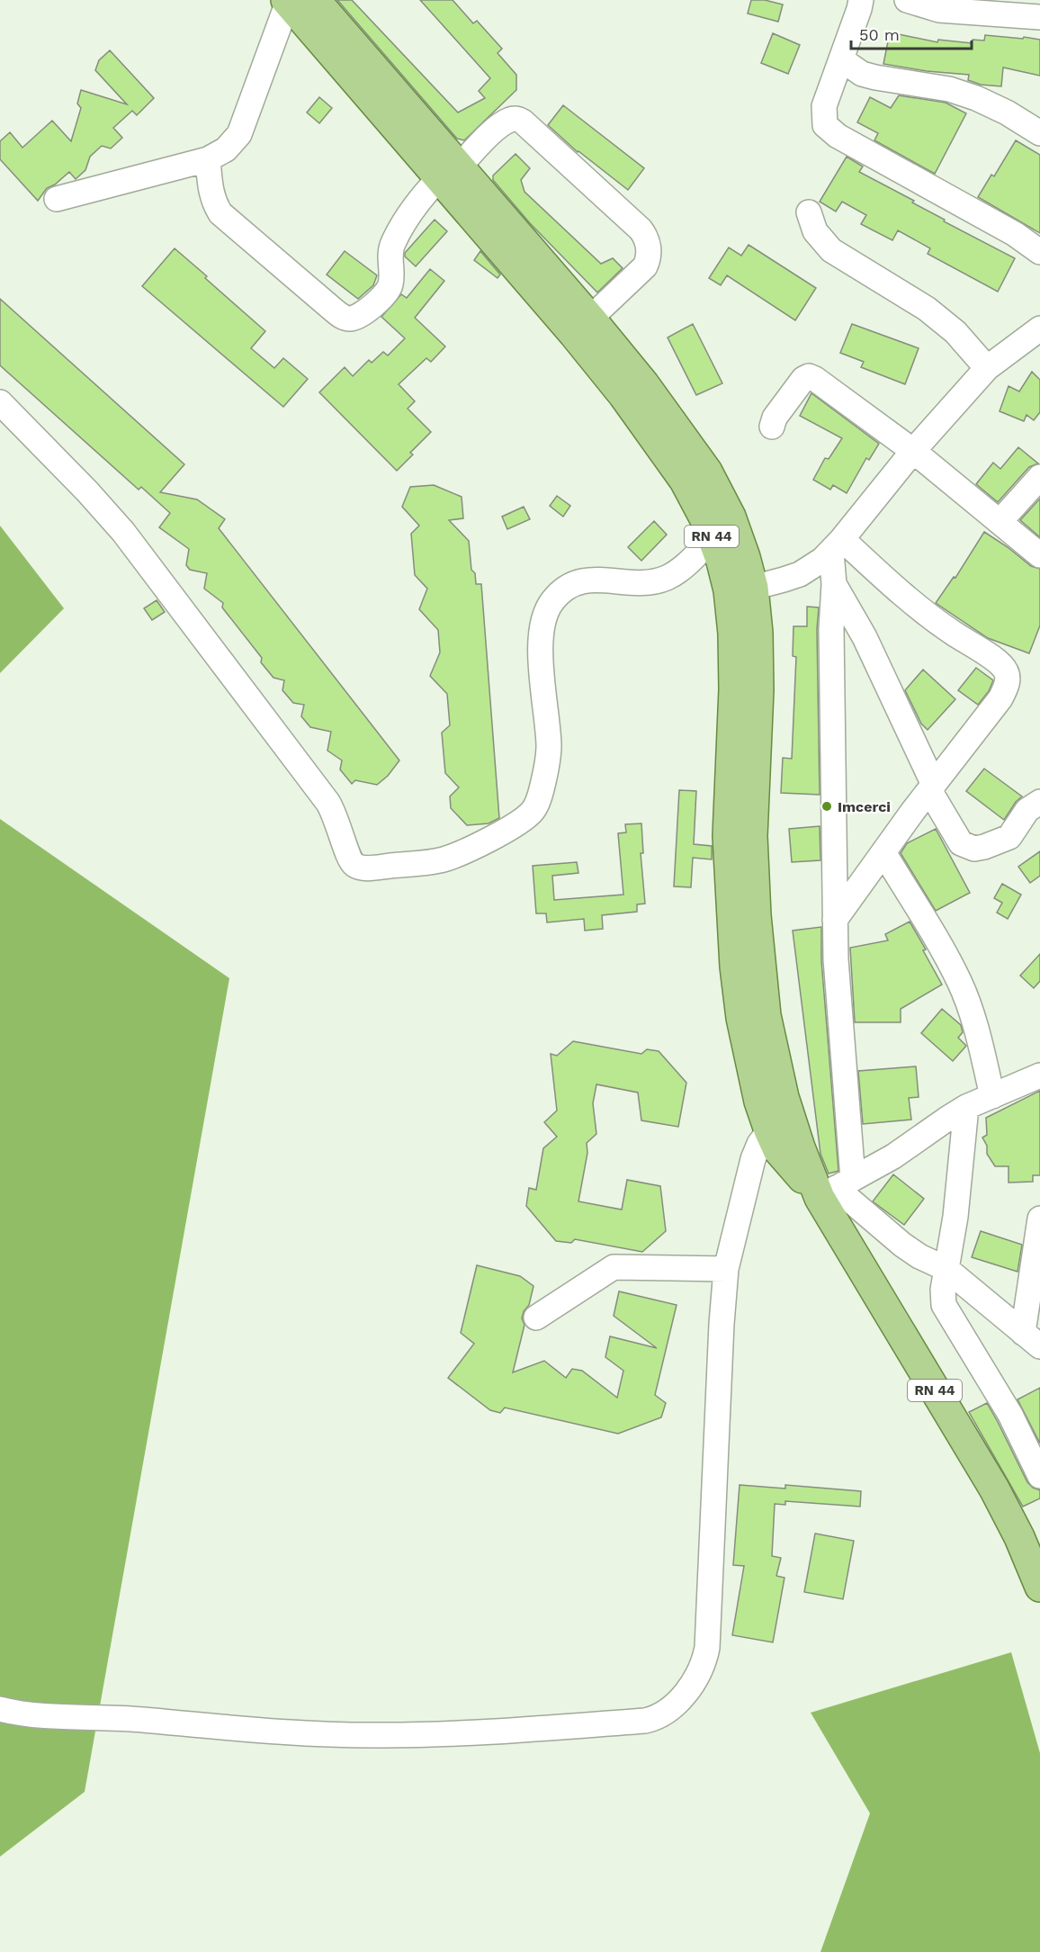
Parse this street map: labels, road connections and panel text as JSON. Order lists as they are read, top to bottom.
{
  "streets": {
    "main road": ["RN 44"]
  },
  "places": ["Imcerci"],
  "scale_bar": "50 m"
}
